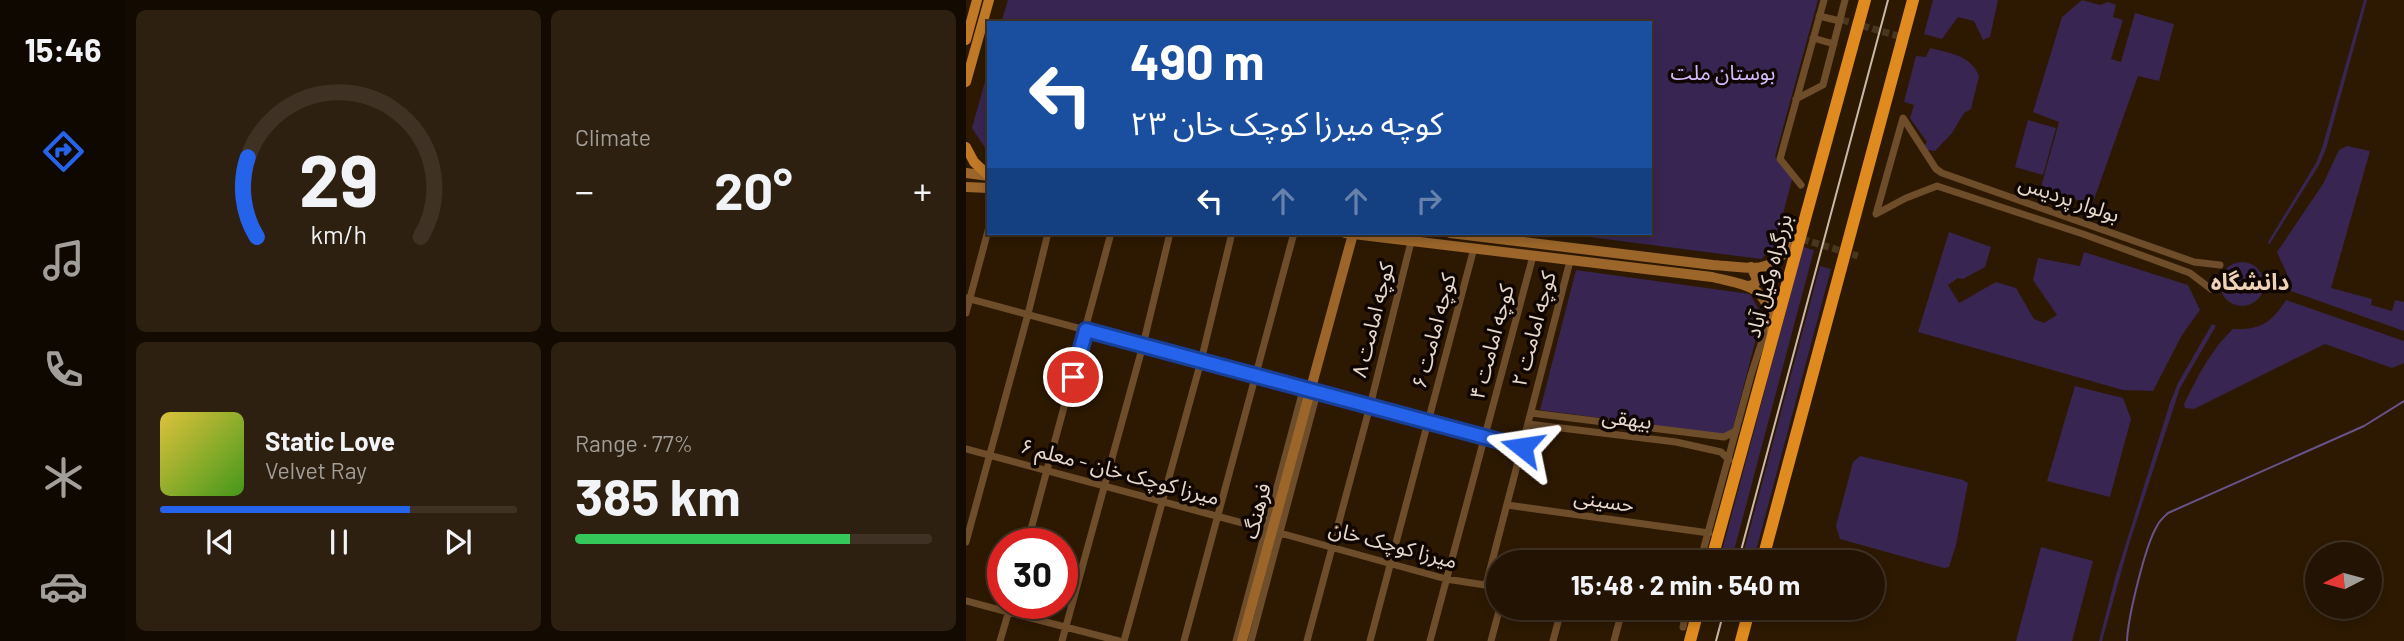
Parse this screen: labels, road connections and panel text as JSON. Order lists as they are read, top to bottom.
{
  "streets": {
    "highway": ["بزرگراه وکیل آباد"],
    "main road": ["فرهنگ"],
    "street": [
      "بولوار پردیس",
      "کوچه امامت ۸",
      "کوچه امامت ۲",
      "کوچه امامت ۶",
      "کوچه امامت ۴",
      "بیهقی",
      "میرزا کوچک خان - معلم ۶",
      "حسینی",
      "میرزا کوچک خان"
    ]
  },
  "crossings": [
    ["کوچه امامت ۸", "میرزا کوچک خان"],
    ["کوچه امامت ۲", "بیهقی"],
    ["کوچه امامت ۲", "حسینی"],
    ["کوچه امامت ۶", "میرزا کوچک خان"],
    ["کوچه امامت ۴", "میرزا کوچک خان"]
  ],
  "districts": ["دانشگاه"],
  "parks": ["بوستان ملت"],
  "north": "left",
  "page": {
    "tabs": "15:46",
    "tile": [
      "Climate",
      ["Range · 77%", "385 km"]
    ],
    "turn": ["490 m", "کوچه میرزا کوچک خان ۲۳"],
    "heat": ["−", "20°", "+"],
    "song": ["Static Love", "Velvet Ray"],
    "limit": "30",
    "trip": "15:48 · 2 min · 540 m",
    "gauge": ["29", "km/h"]
  }
}
